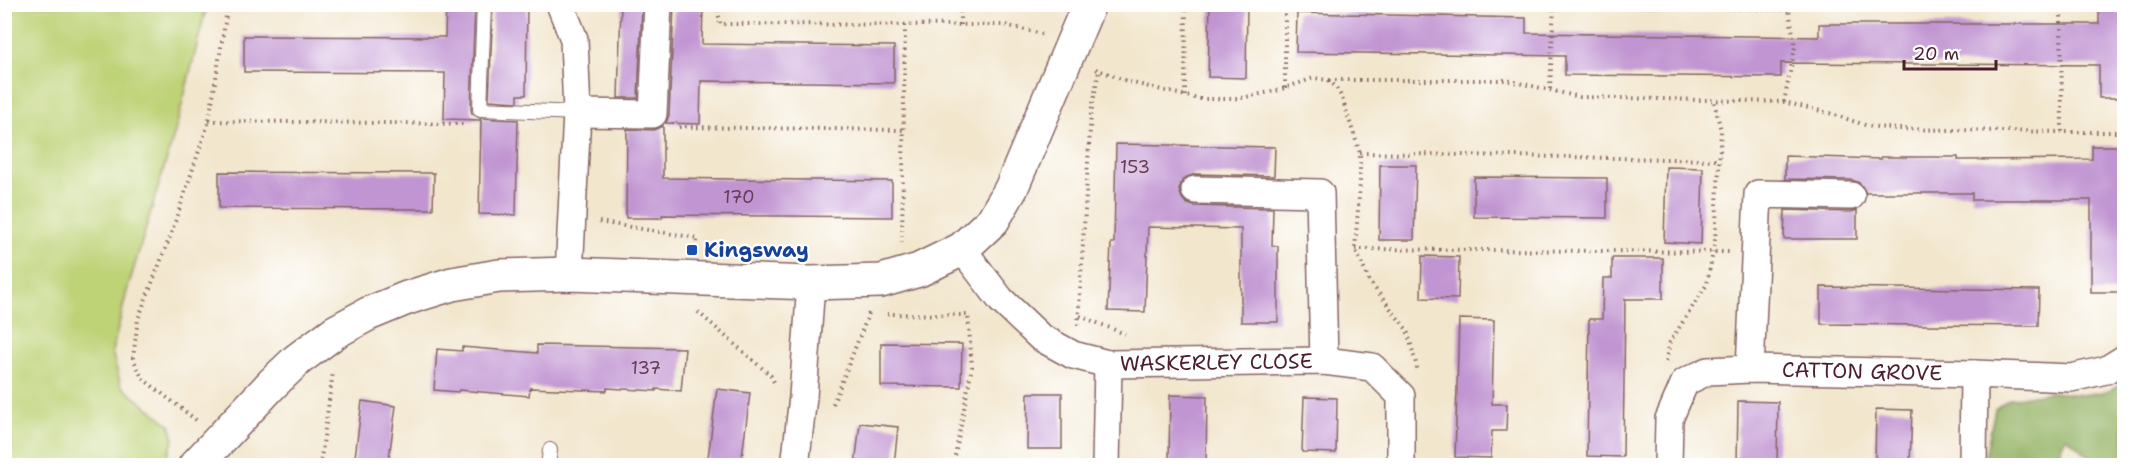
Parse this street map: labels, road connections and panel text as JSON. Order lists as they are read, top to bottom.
{
  "streets": {
    "street": ["WASKERLEY CLOSE", "CATTON GROVE"]
  },
  "places": {
    "transit": ["Kingsway"]
  },
  "house_numbers": ["153", "170", "137"],
  "scale_bar": "20 m"
}
